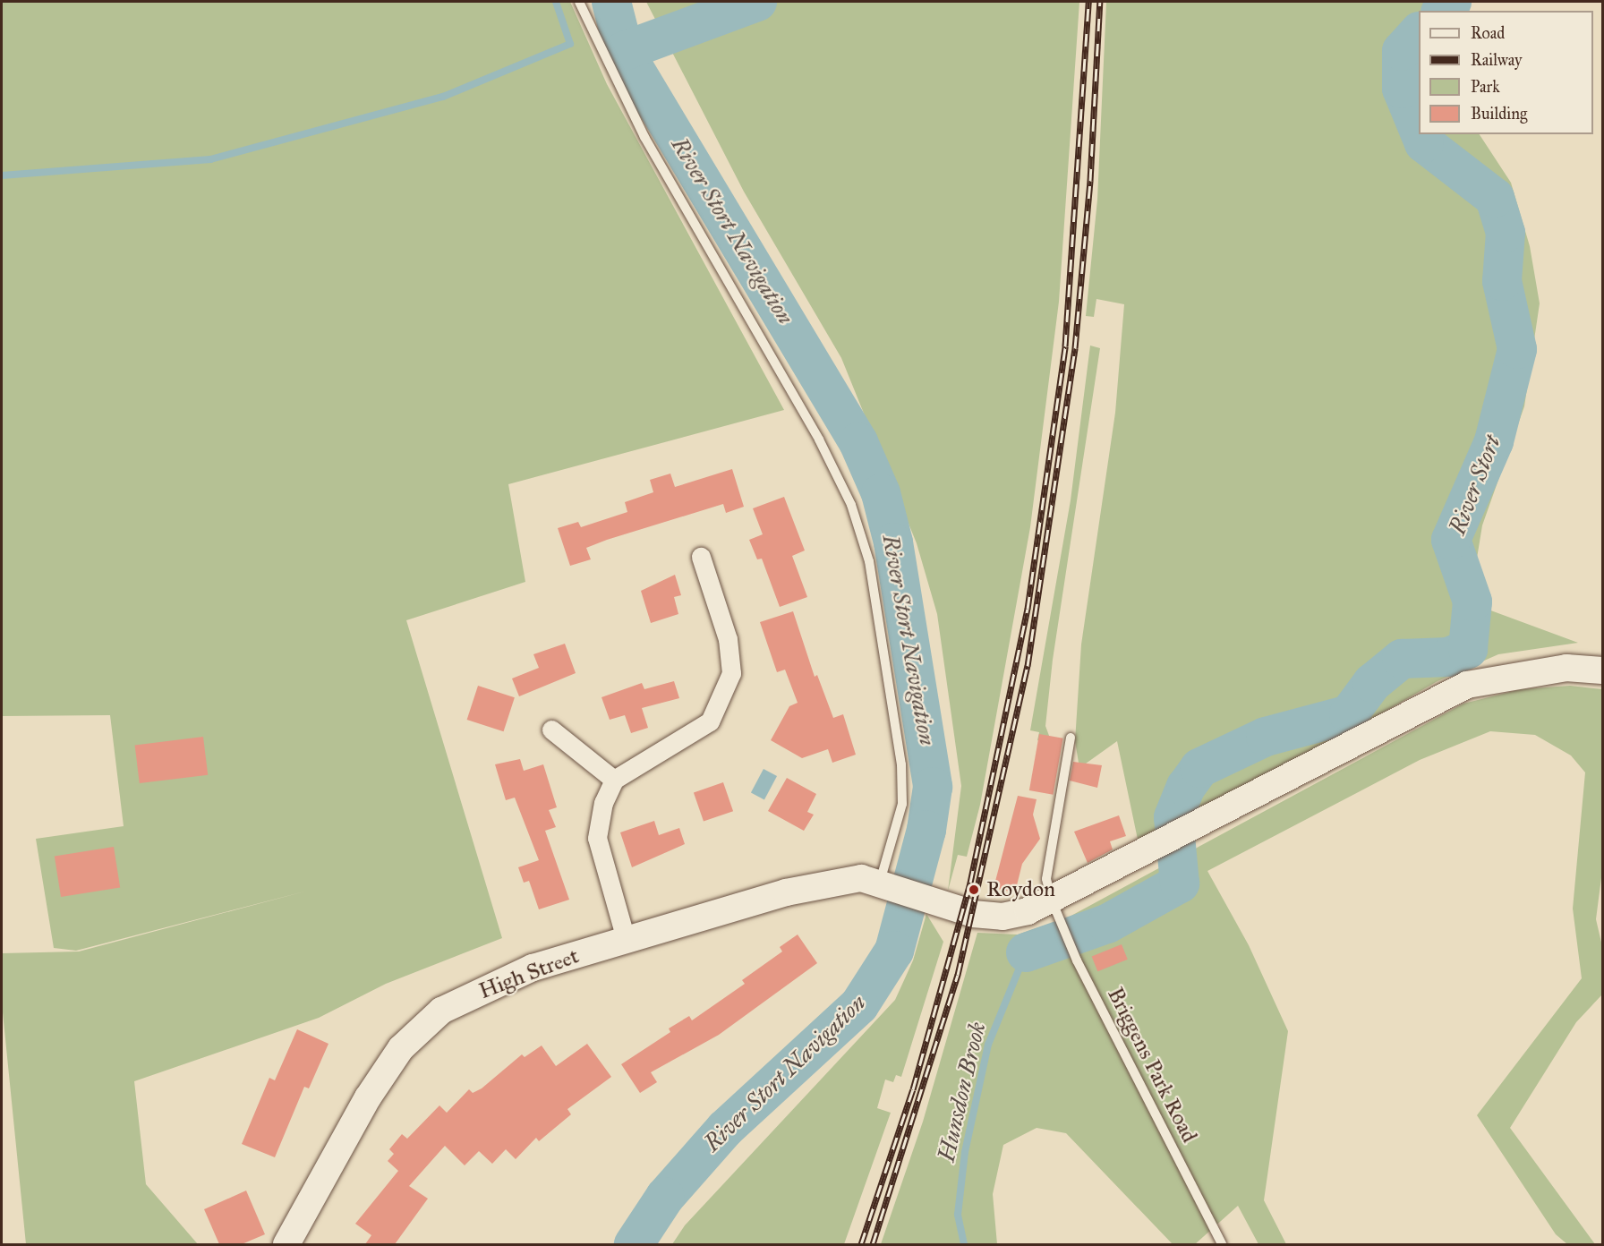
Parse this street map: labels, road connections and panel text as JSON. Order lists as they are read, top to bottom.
{
  "streets": {
    "main road": ["High Street"],
    "lane": ["Briggens Park Road"]
  },
  "crossings": [
    ["High Street", "Briggens Park Road"]
  ],
  "water": ["River Stort Navigation", "River Stort", "Hunsdon Brook"],
  "places": ["Roydon"],
  "legend": [
    "Road",
    "Railway",
    "Park",
    "Building"
  ]
}
